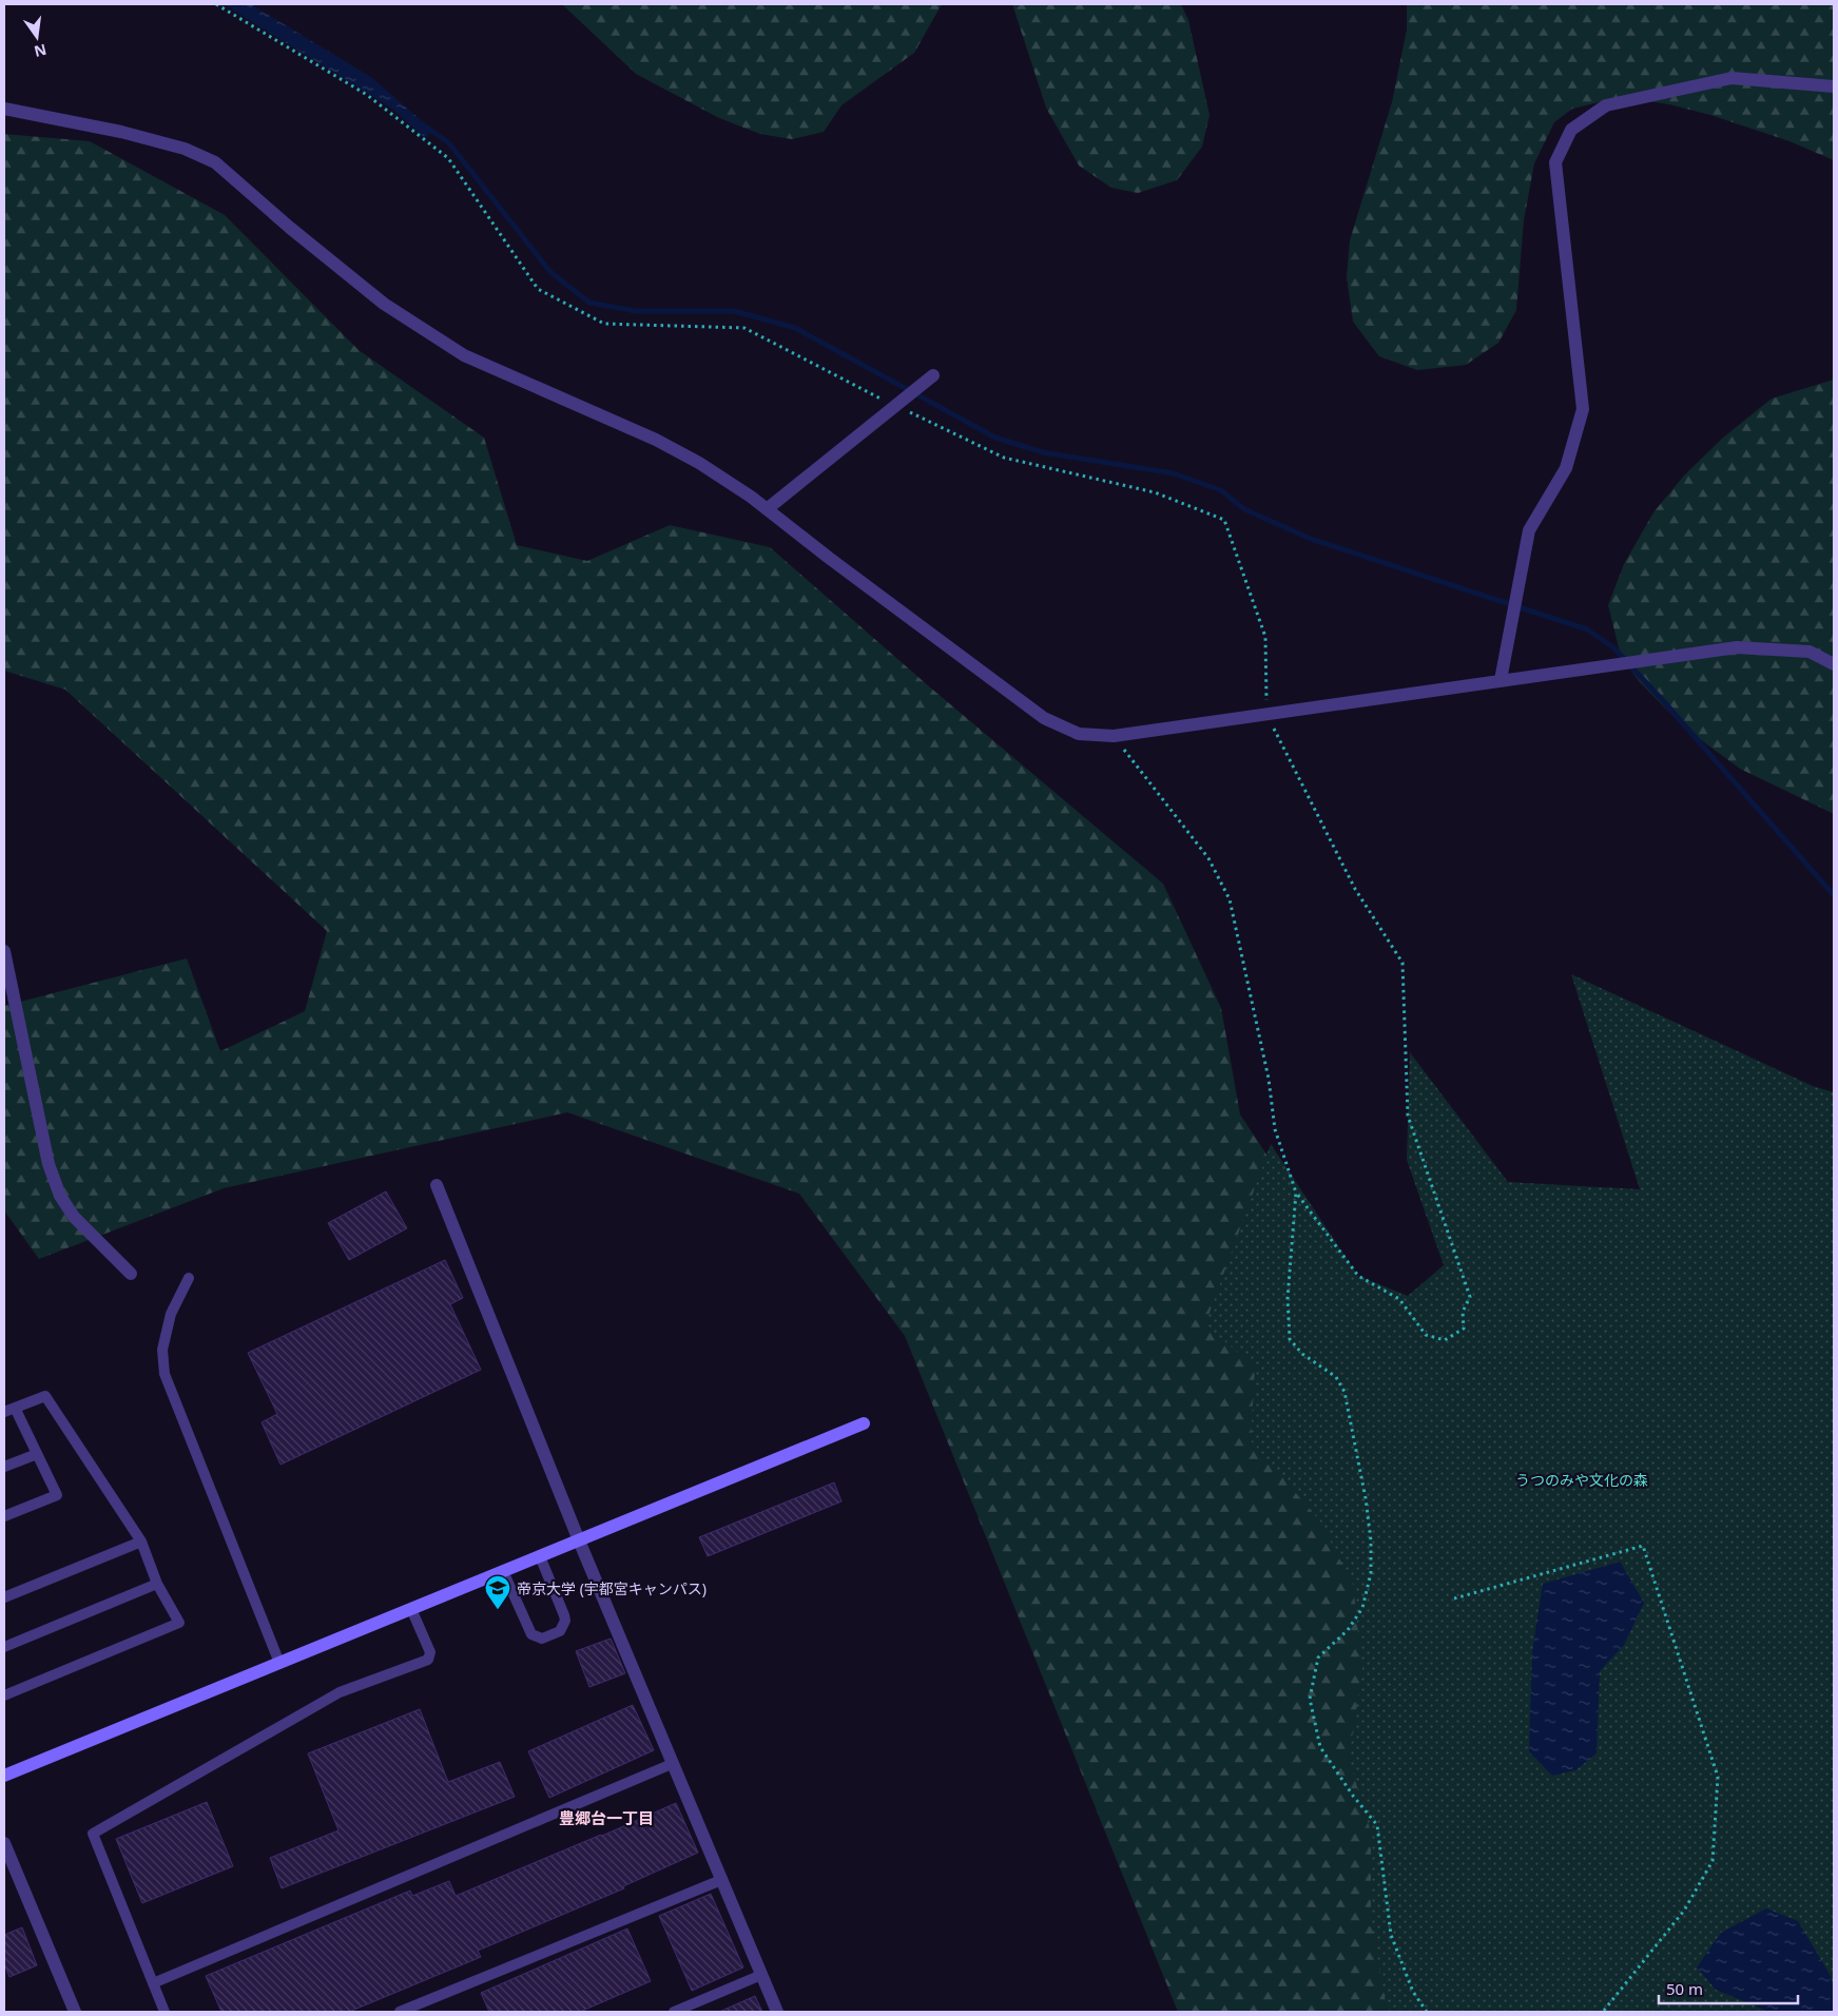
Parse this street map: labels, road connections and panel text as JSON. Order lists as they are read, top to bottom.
{
  "districts": ["豊郷台一丁目"],
  "parks": ["うつのみや文化の森"],
  "places": {
    "school or university": ["帝京大学 (宇都宮キャンパス)"]
  },
  "scale_bar": "50 m",
  "north": "bottom"
}
